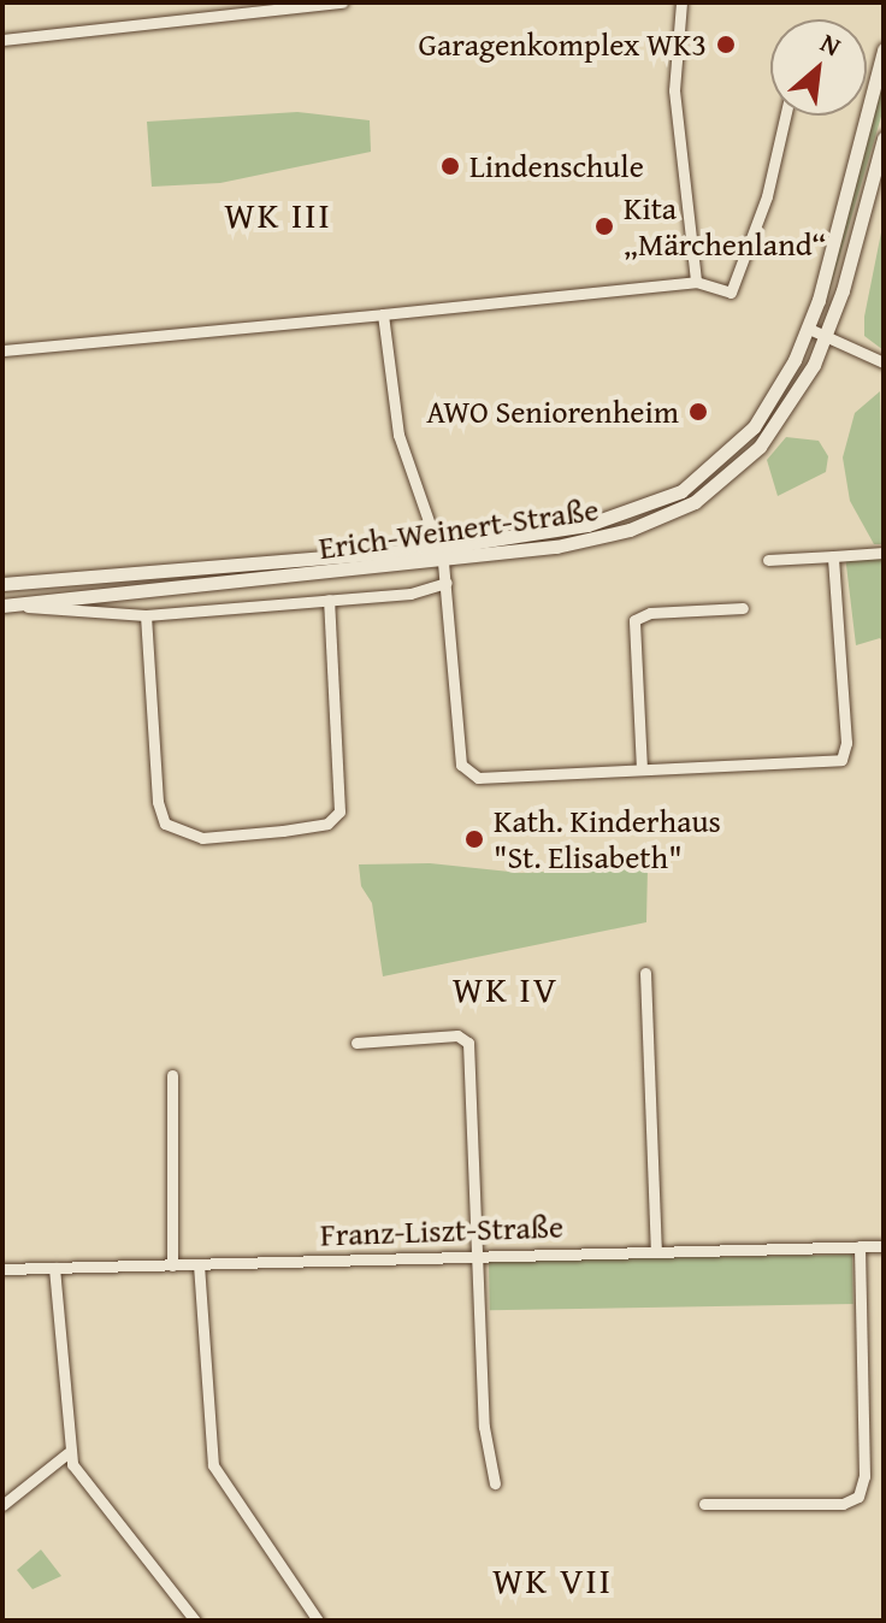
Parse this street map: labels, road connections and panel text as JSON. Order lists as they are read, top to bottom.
{
  "streets": {
    "street": ["Erich-Weinert-Straße", "Franz-Liszt-Straße"]
  },
  "districts": ["WK III", "WK IV", "WK VII"],
  "places": [
    "Garagenkomplex WK3",
    "Lindenschule",
    "Kita „Märchenland“",
    "AWO Seniorenheim",
    "Kath. Kinderhaus \"St. Elisabeth\""
  ],
  "north": "top right"
}
